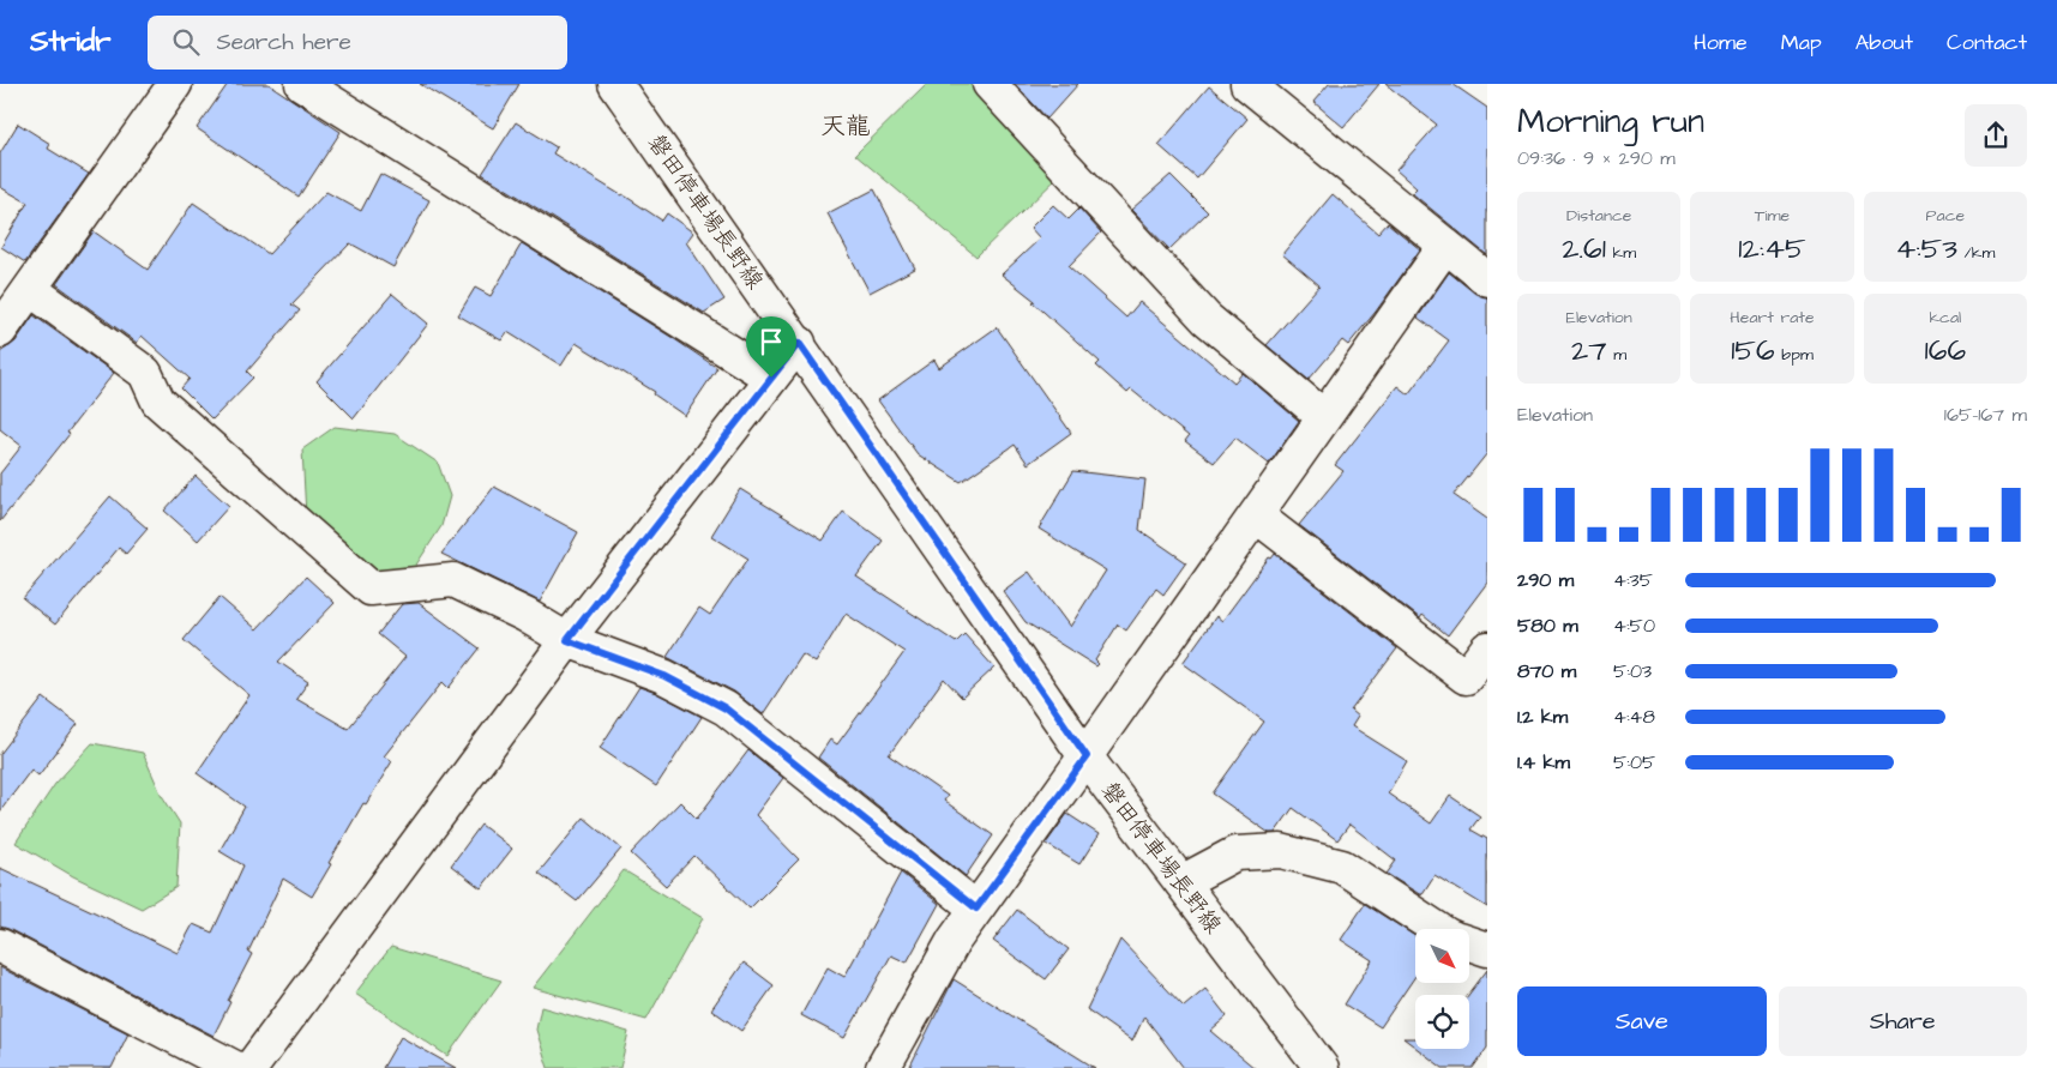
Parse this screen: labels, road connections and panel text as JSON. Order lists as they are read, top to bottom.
{
  "streets": {
    "street": ["磐田停車場長野線"]
  },
  "districts": ["天龍"],
  "north": "bottom right",
  "page": {
    "header": "Stridr",
    "search": "Search here",
    "nav": [
      "Home",
      "Map",
      "About",
      "Contact"
    ],
    "heading": ["Morning run", "09:36 · 9 × 290 m"],
    "stats": [
      ["Distance", "2.61 km"],
      ["Time", "12:45"],
      ["Pace", "4:53 /km"],
      ["Elevation", "27 m"],
      ["Heart rate", "156 bpm"],
      ["kcal", "166"]
    ],
    "chart": ["Elevation", "165–167 m"],
    "list": [
      {
        "name": "290 m",
        "note": "4:35"
      },
      {
        "name": "580 m",
        "note": "4:50"
      },
      {
        "name": "870 m",
        "note": "5:03"
      },
      {
        "name": "1.2 km",
        "note": "4:48"
      },
      {
        "name": "1.4 km",
        "note": "5:05"
      }
    ],
    "buttons": ["Save", "Share"]
  }
}
